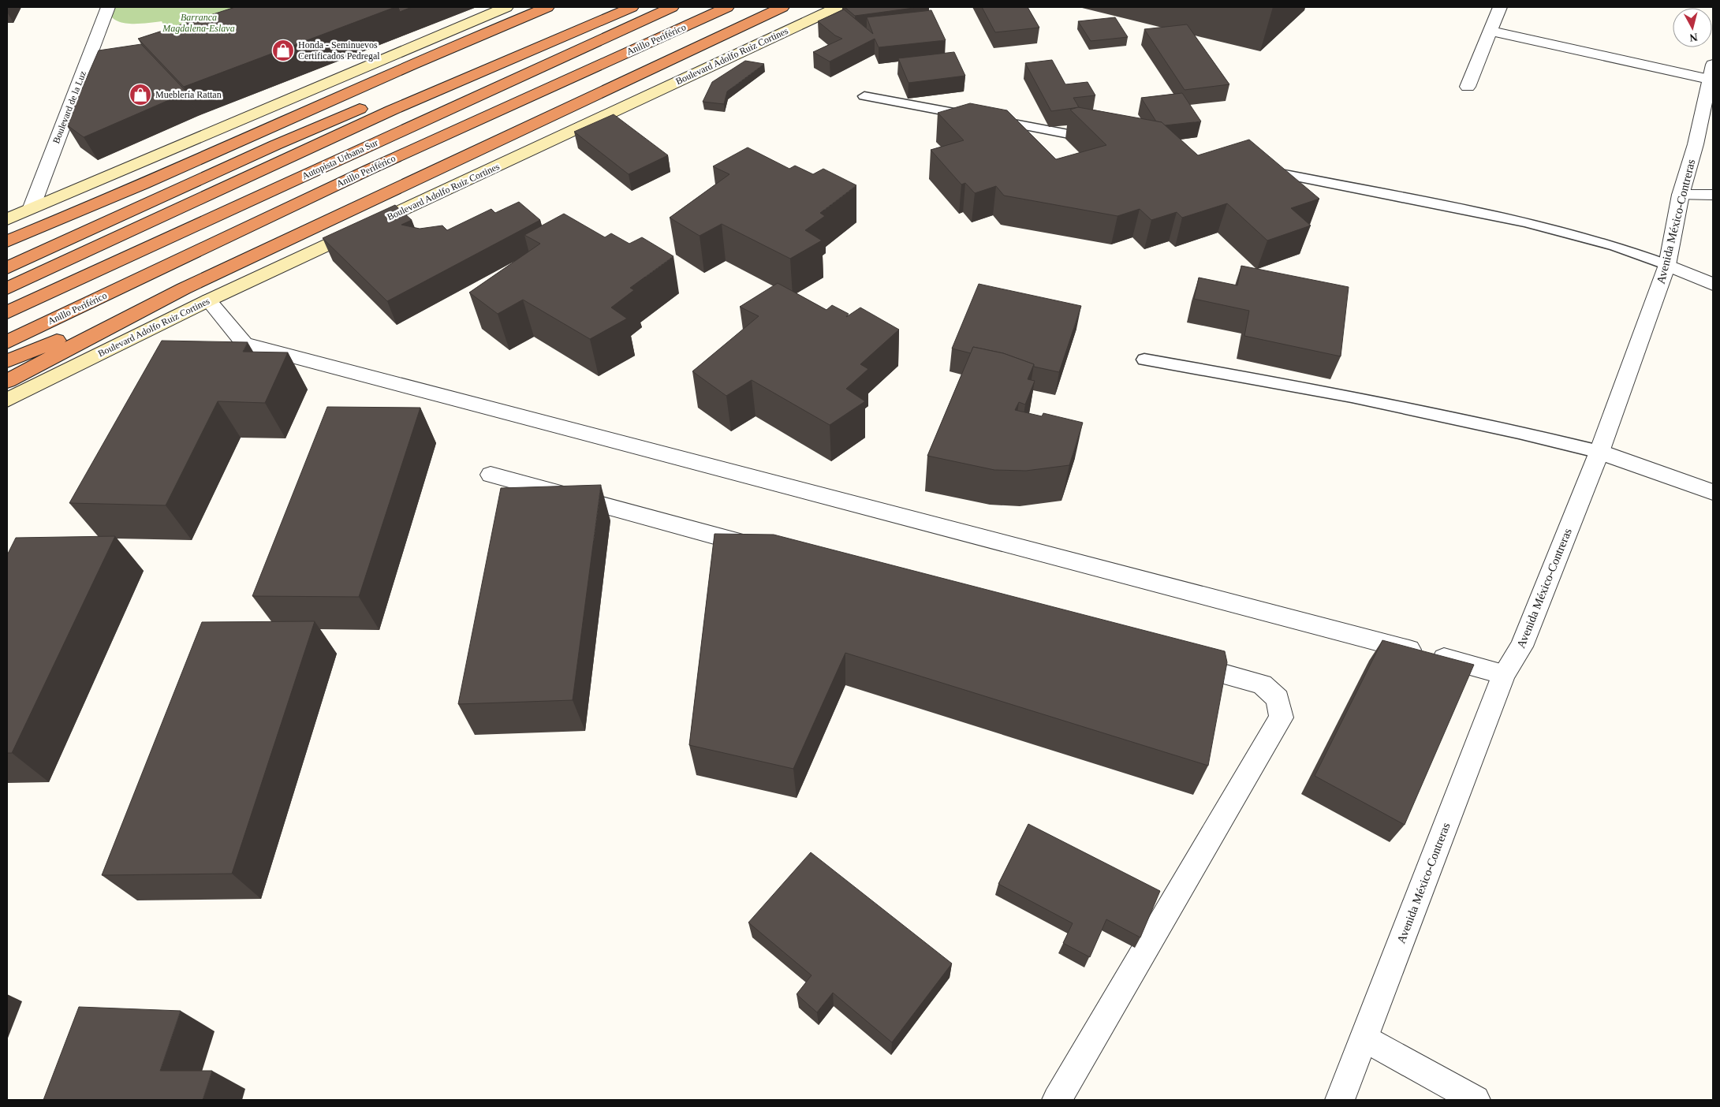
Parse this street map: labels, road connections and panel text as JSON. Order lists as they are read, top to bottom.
{
  "streets": {
    "highway": ["Anillo Periférico", "Autopista Urbana Sur"],
    "main road": ["Boulevard Adolfo Ruiz Cortines"],
    "street": ["Boulevard de la Luz", "Avenida México-Contreras"]
  },
  "parks": ["Barranca Magdalena-Eslava"],
  "places": {
    "shop": ["Honda - Seminuevos Certificados Pedregal", "Mueblería Rattan"]
  },
  "north": "bottom"
}
